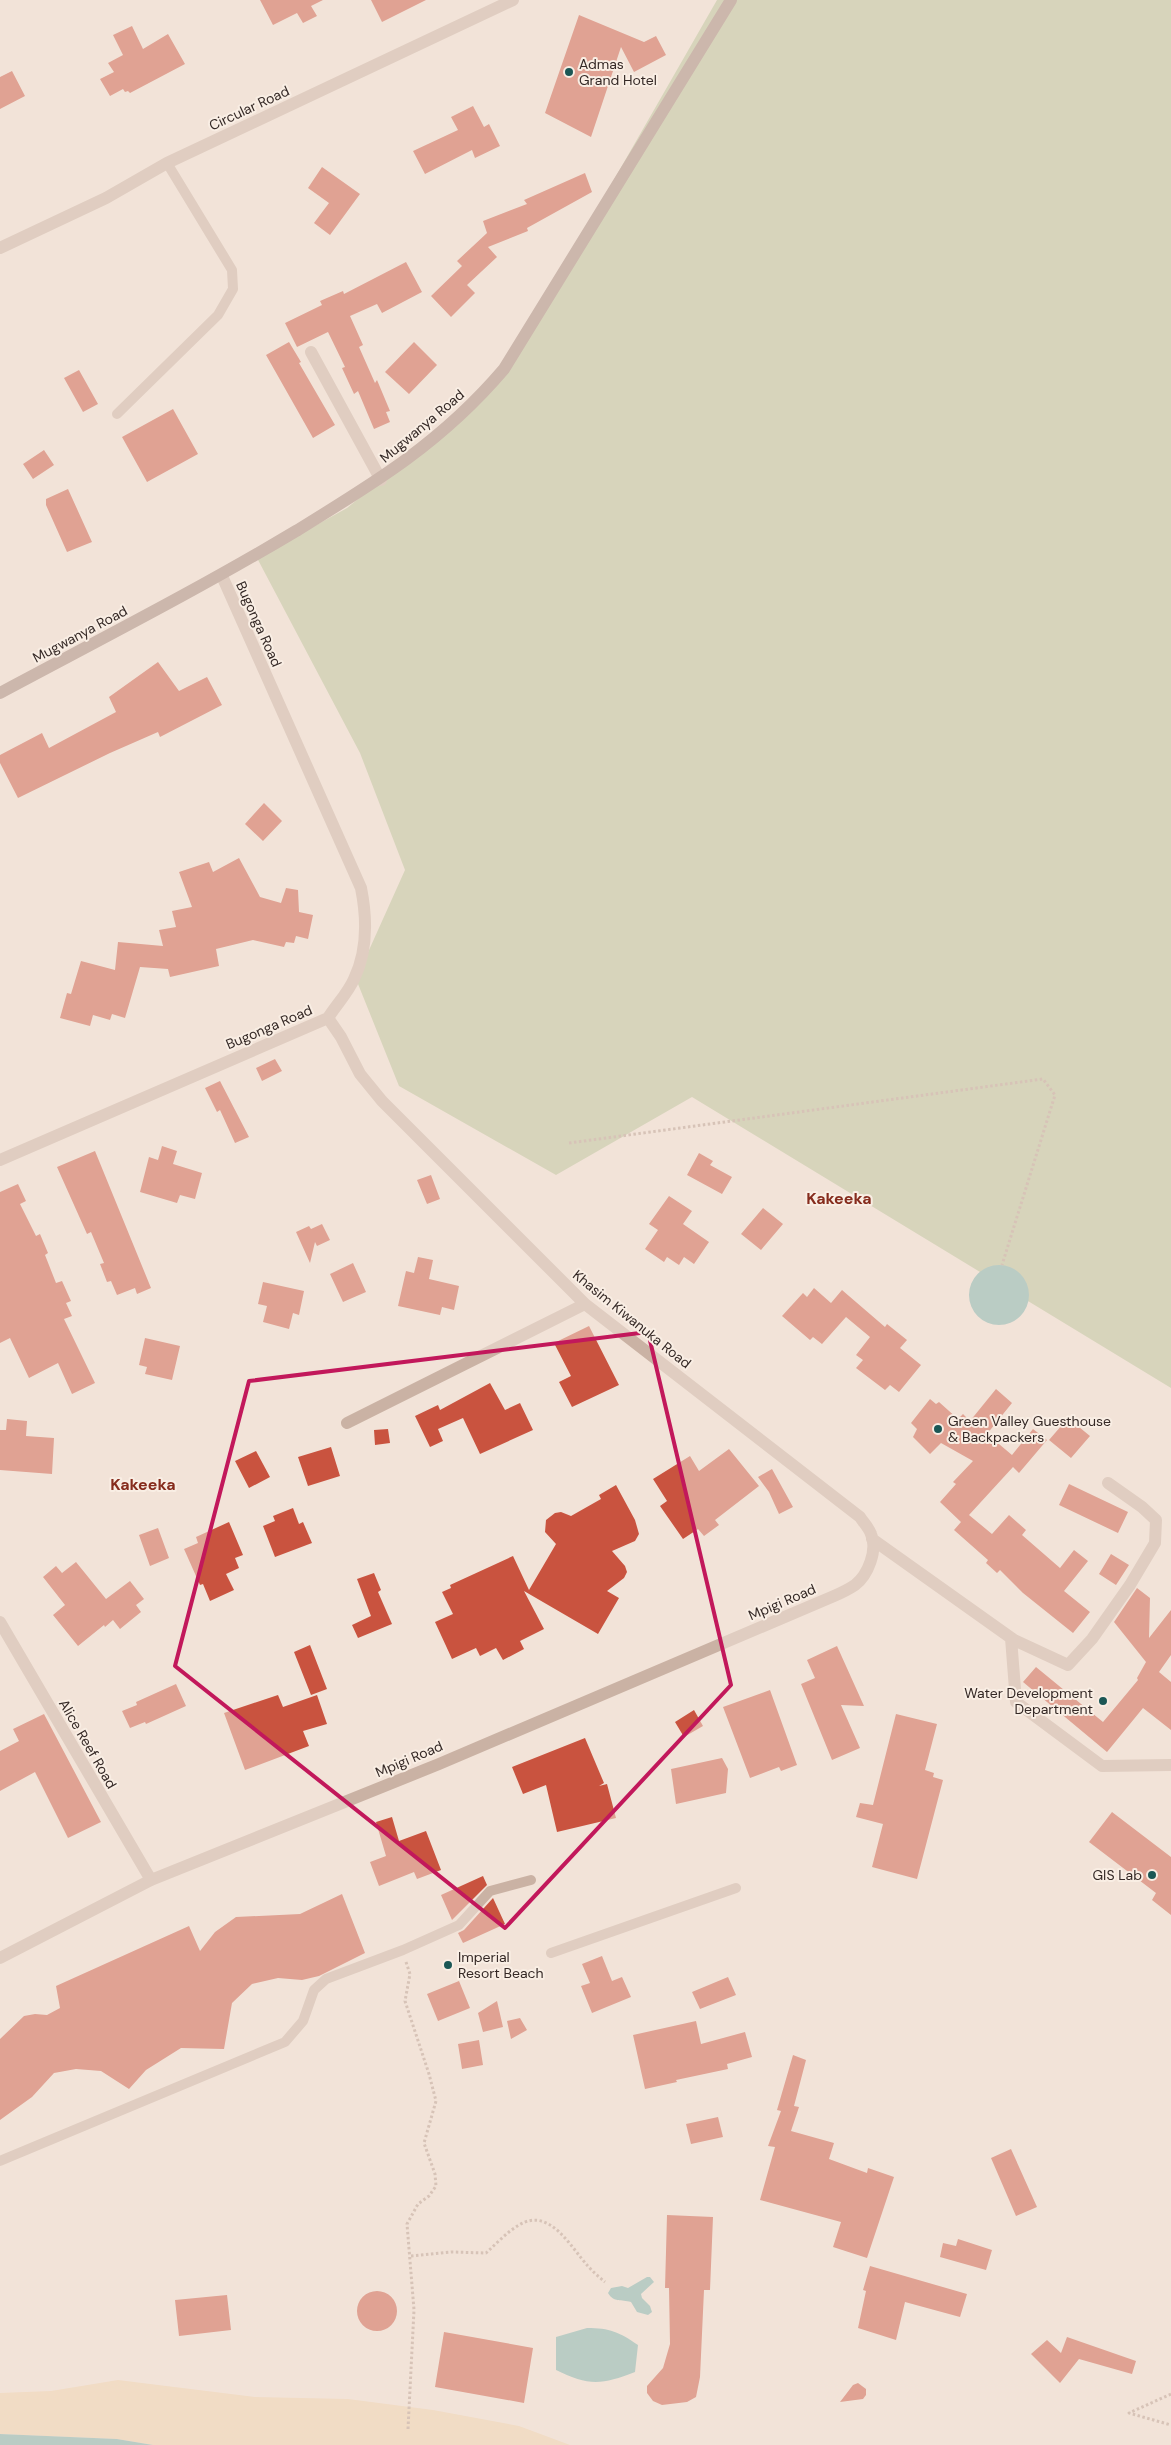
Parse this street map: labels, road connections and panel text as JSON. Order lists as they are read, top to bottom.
{
  "streets": {
    "street": [
      "Circular Road",
      "Mugwanya Road",
      "Bugonga Road",
      "Khasim Kiwanuka Road",
      "Mpigi Road",
      "Alice Reef Road"
    ]
  },
  "crossings": [
    ["Mugwanya Road", "Bugonga Road"],
    ["Bugonga Road", "Khasim Kiwanuka Road"],
    ["Khasim Kiwanuka Road", "Mpigi Road"],
    ["Mpigi Road", "Alice Reef Road"]
  ],
  "districts": ["Kakeeka", "Kakeeka"],
  "places": [
    "Admas Grand Hotel",
    "Green Valley Guesthouse & Backpackers",
    "Water Development Department",
    "GIS Lab",
    "Imperial Resort Beach"
  ]
}
